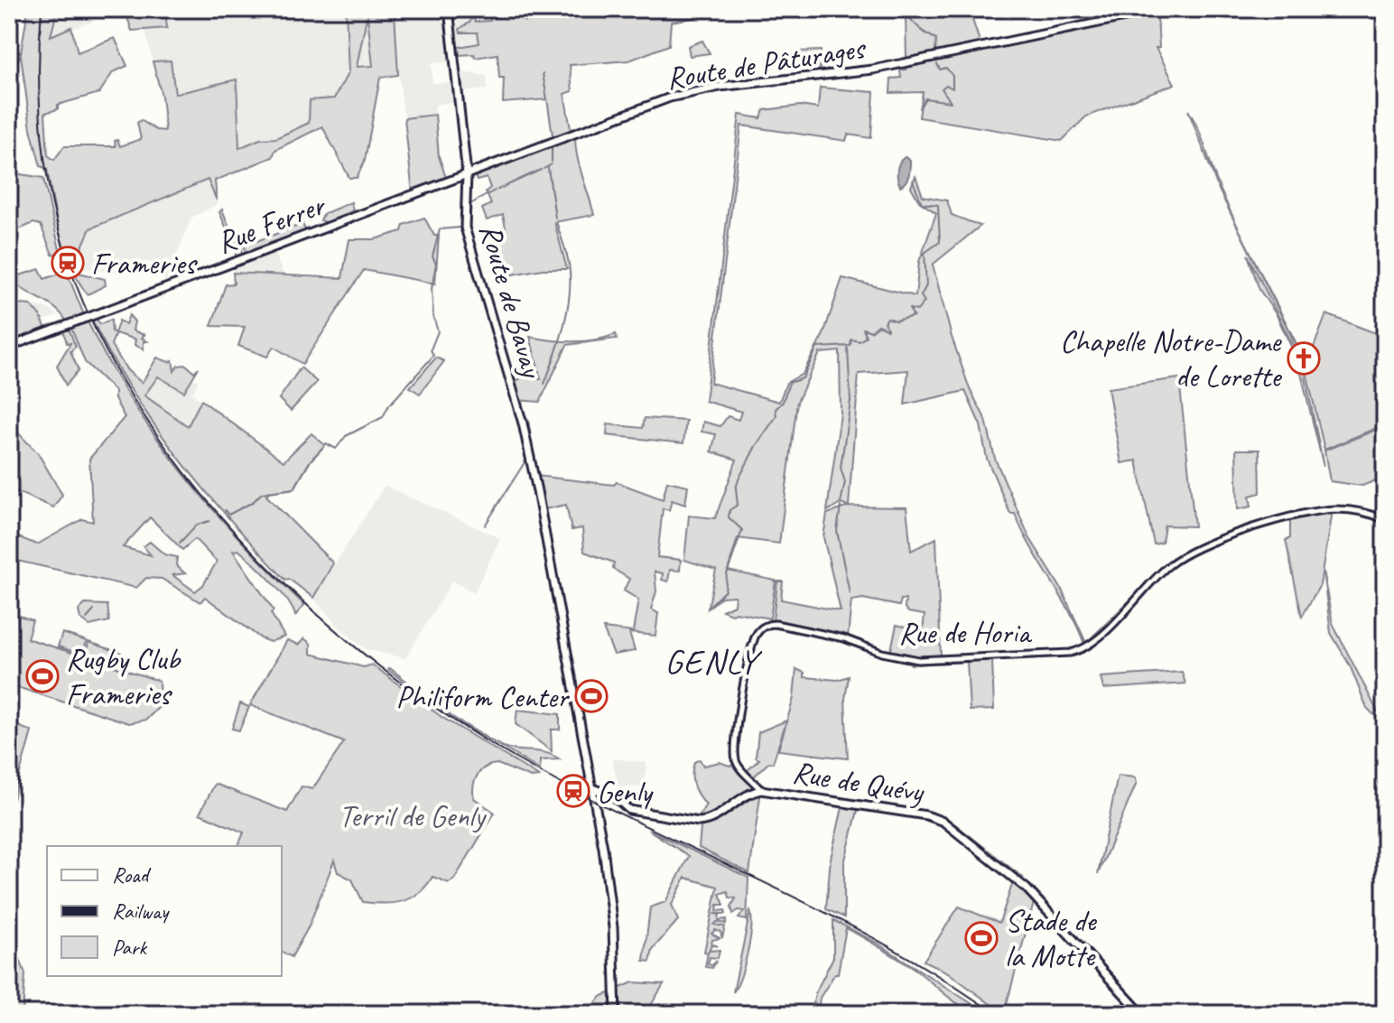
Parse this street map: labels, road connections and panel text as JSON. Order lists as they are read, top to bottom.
{
  "streets": {
    "main road": [
      "Route de Pâturages",
      "Rue Ferrer",
      "Route de Bavay",
      "Rue de Quévy"
    ],
    "street": ["Rue de Horia"]
  },
  "crossings": [
    ["Route de Pâturages", "Rue Ferrer"],
    ["Route de Pâturages", "Route de Bavay"],
    ["Rue Ferrer", "Route de Bavay"],
    ["Route de Bavay", "Rue de Quévy"],
    ["Rue de Horia", "Rue de Quévy"]
  ],
  "districts": ["GENLY"],
  "parks": ["Terril de Genly"],
  "places": {
    "station": ["Frameries", "Genly"],
    "church": ["Chapelle Notre-Dame de Lorette"],
    "sports": ["Rugby Club Frameries", "Philiform Center", "Stade de la Motte"]
  },
  "legend": ["Road", "Railway", "Park"]
}
